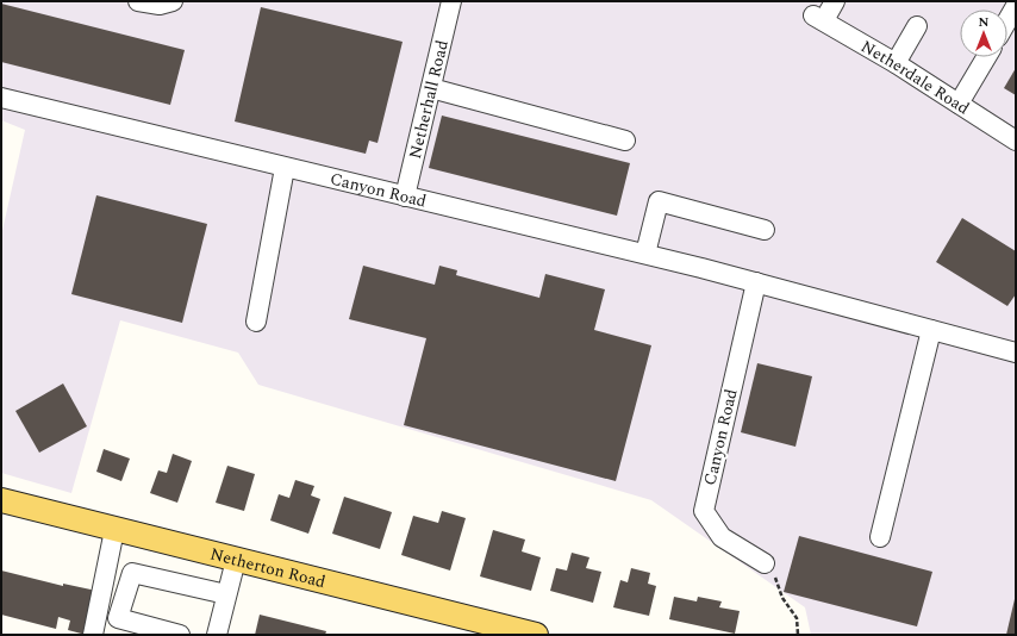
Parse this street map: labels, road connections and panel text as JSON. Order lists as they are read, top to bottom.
{
  "streets": {
    "main road": ["Netherton Road"],
    "street": ["Netherdale Road", "Netherhall Road", "Canyon Road"]
  },
  "crossings": [
    ["Netherhall Road", "Canyon Road"]
  ],
  "north": "top"
}
